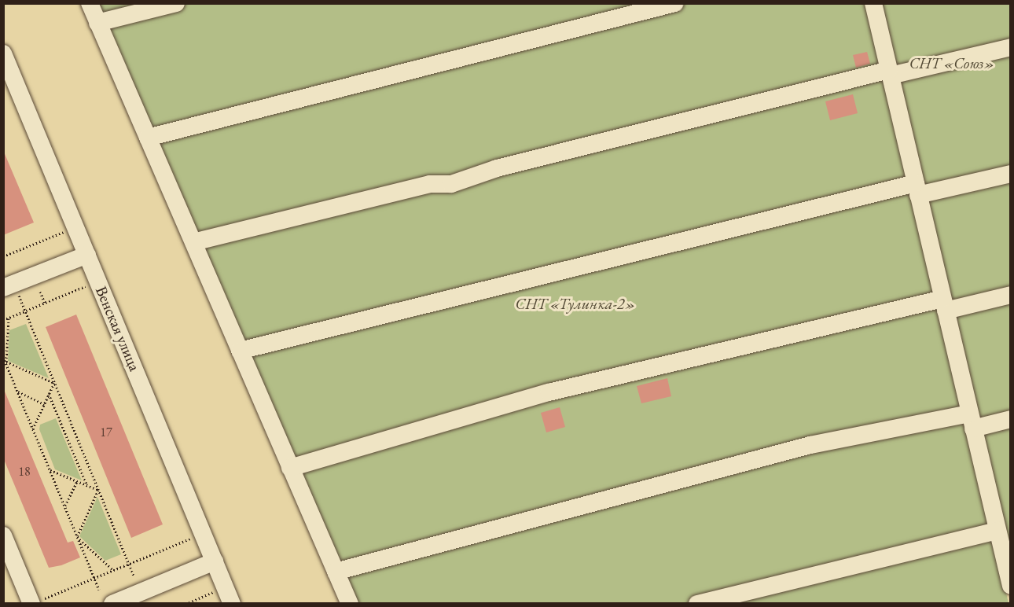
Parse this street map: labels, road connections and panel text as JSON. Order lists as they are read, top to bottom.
{
  "streets": {
    "street": ["Венская улица"]
  },
  "parks": ["СНТ «Союз»", "СНТ «Тулинка-2»"],
  "house_numbers": ["17", "18"]
}
